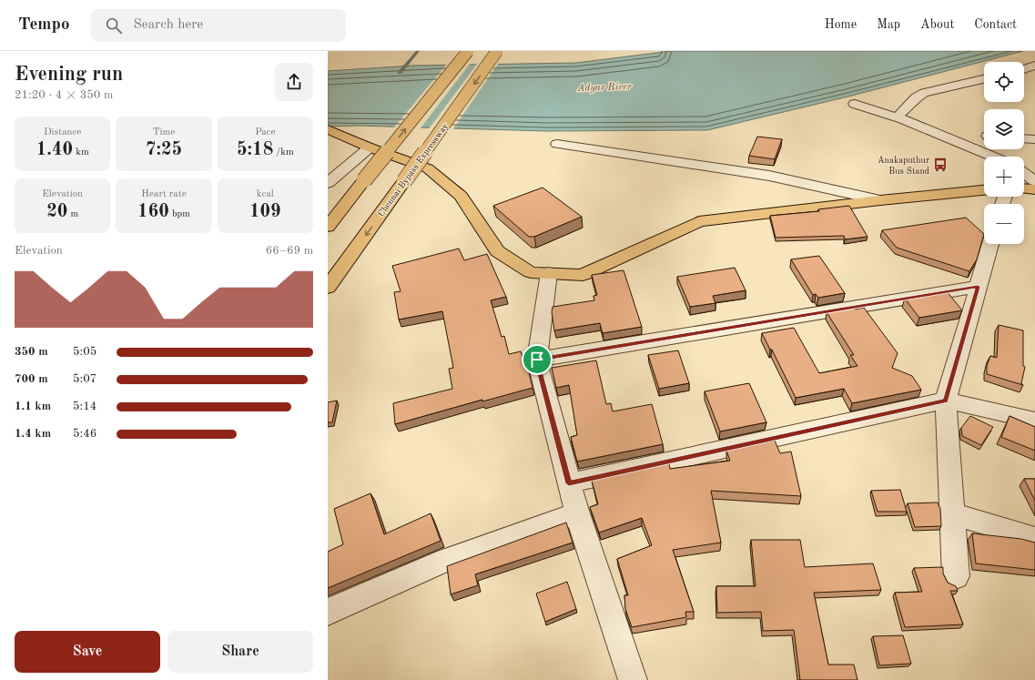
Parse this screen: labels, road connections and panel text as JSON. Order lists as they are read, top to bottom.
{
  "streets": {
    "main road": ["Chennai Bypass Expressway"]
  },
  "water": ["Adyar River"],
  "places": {
    "bus stop": ["Anakaputhur Bus Stand"]
  },
  "page": {
    "header": "Tempo",
    "search": "Search here",
    "nav": [
      "Home",
      "Map",
      "About",
      "Contact"
    ],
    "heading": ["Evening run", "21:20 · 4 × 350 m"],
    "map_buttons": ["+", "−"],
    "stats": [
      ["Distance", "1.40 km"],
      ["Time", "7:25"],
      ["Pace", "5:18 /km"],
      ["Elevation", "20 m"],
      ["Heart rate", "160 bpm"],
      ["kcal", "109"]
    ],
    "chart": ["Elevation", "66–69 m"],
    "list": [
      {
        "name": "350 m",
        "note": "5:05"
      },
      {
        "name": "700 m",
        "note": "5:07"
      },
      {
        "name": "1.1 km",
        "note": "5:14"
      },
      {
        "name": "1.4 km",
        "note": "5:46"
      }
    ],
    "buttons": ["Save", "Share"]
  }
}
